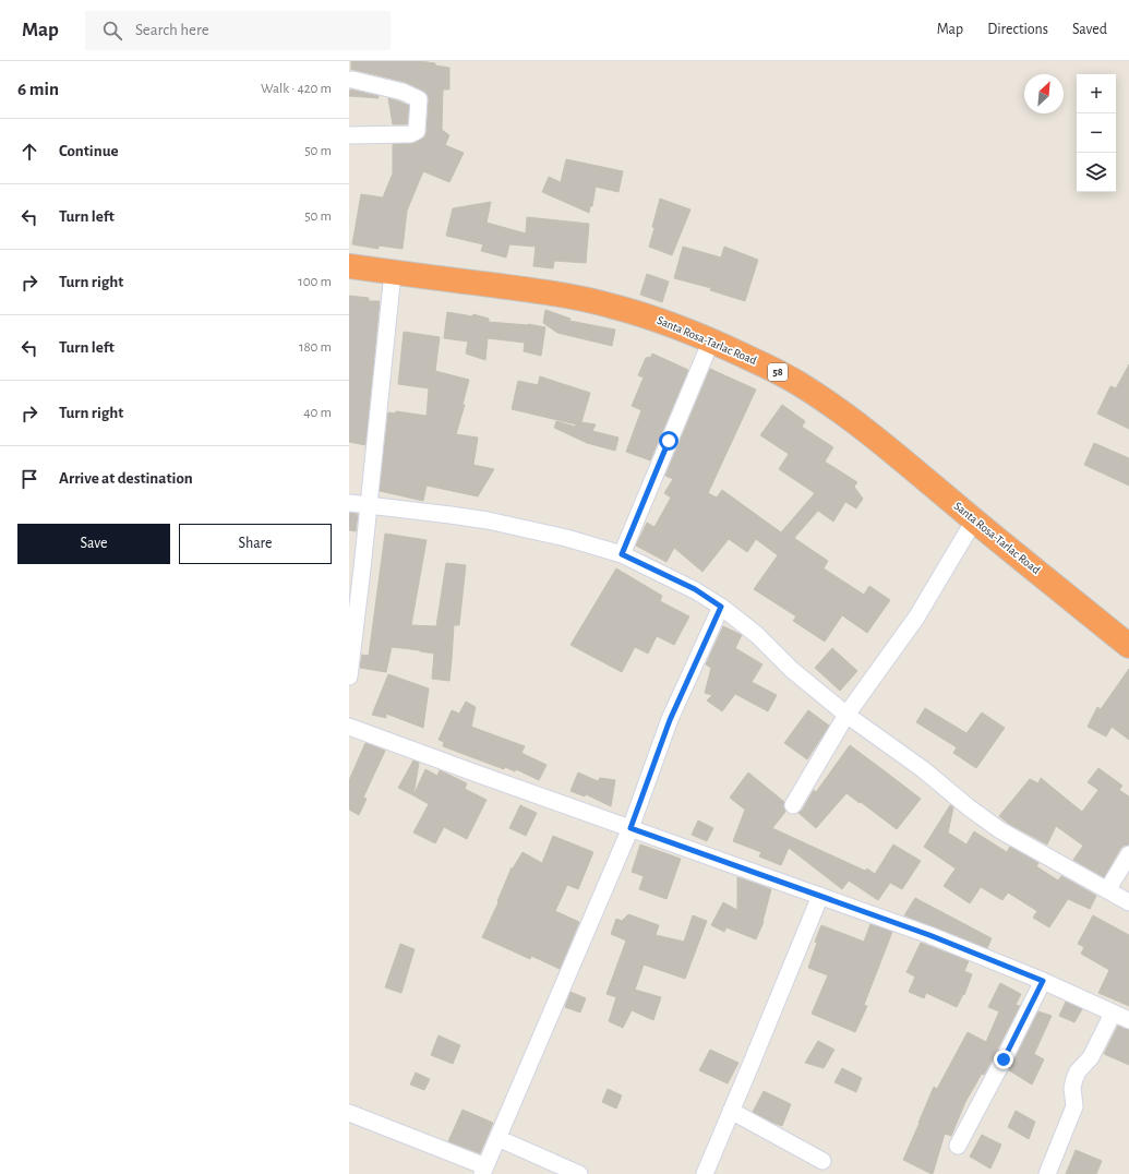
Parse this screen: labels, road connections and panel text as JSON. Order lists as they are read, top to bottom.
{
  "streets": {
    "highway": ["Santa Rosa-Tarlac Road", "58"]
  },
  "north": "top right",
  "page": {
    "header": "Map",
    "search": "Search here",
    "nav": ["Map", "Directions", "Saved"],
    "heading": ["6 min", "Walk · 420 m"],
    "map_buttons": ["+", "−"],
    "list": [
      ["Continue", "50 m"],
      ["Turn left", "50 m"],
      ["Turn right", "100 m"],
      ["Turn left", "180 m"],
      ["Turn right", "40 m"],
      "Arrive at destination"
    ],
    "buttons": ["Save", "Share"]
  }
}
